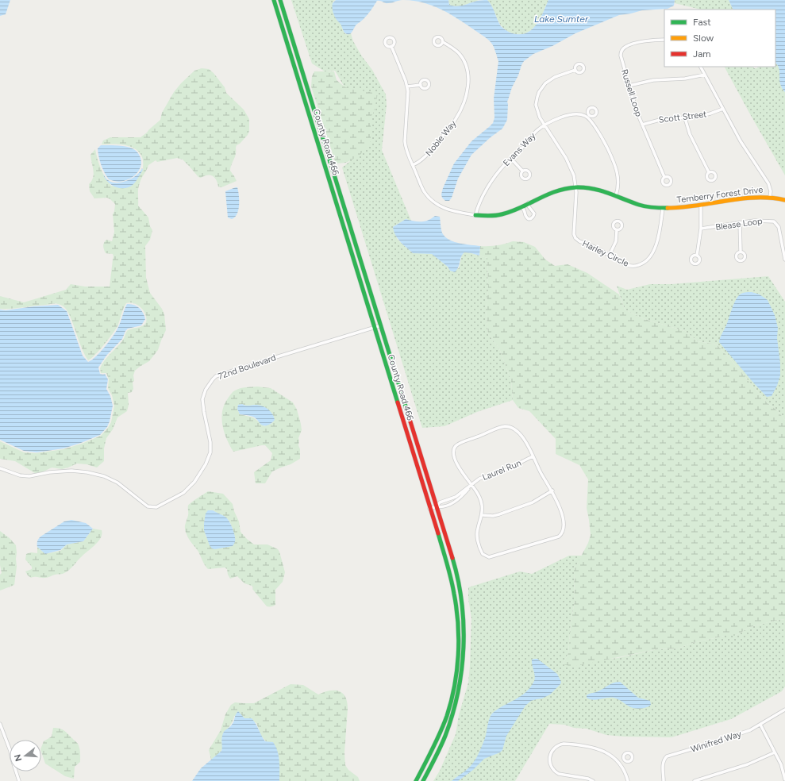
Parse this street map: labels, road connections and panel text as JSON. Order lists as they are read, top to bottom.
{
  "streets": {
    "main road": ["County Road 466", "Ternberry Forest Drive"],
    "street": [
      "Russell Loop",
      "Scott Street",
      "Noble Way",
      "Evans Way",
      "Blease Loop",
      "Harley Circle",
      "72nd Boulevard",
      "Laurel Run",
      "Winifred Way"
    ]
  },
  "crossings": [
    ["Russell Loop", "Scott Street"],
    ["Noble Way", "Ternberry Forest Drive"],
    ["County Road 466", "72nd Boulevard"],
    ["County Road 466", "Laurel Run"],
    ["Evans Way", "Ternberry Forest Drive"],
    ["Evans Way", "Harley Circle"],
    ["Ternberry Forest Drive", "Harley Circle"]
  ],
  "water": ["Lake Sumter"],
  "legend": ["Fast", "Slow", "Jam"],
  "north": "left"
}
